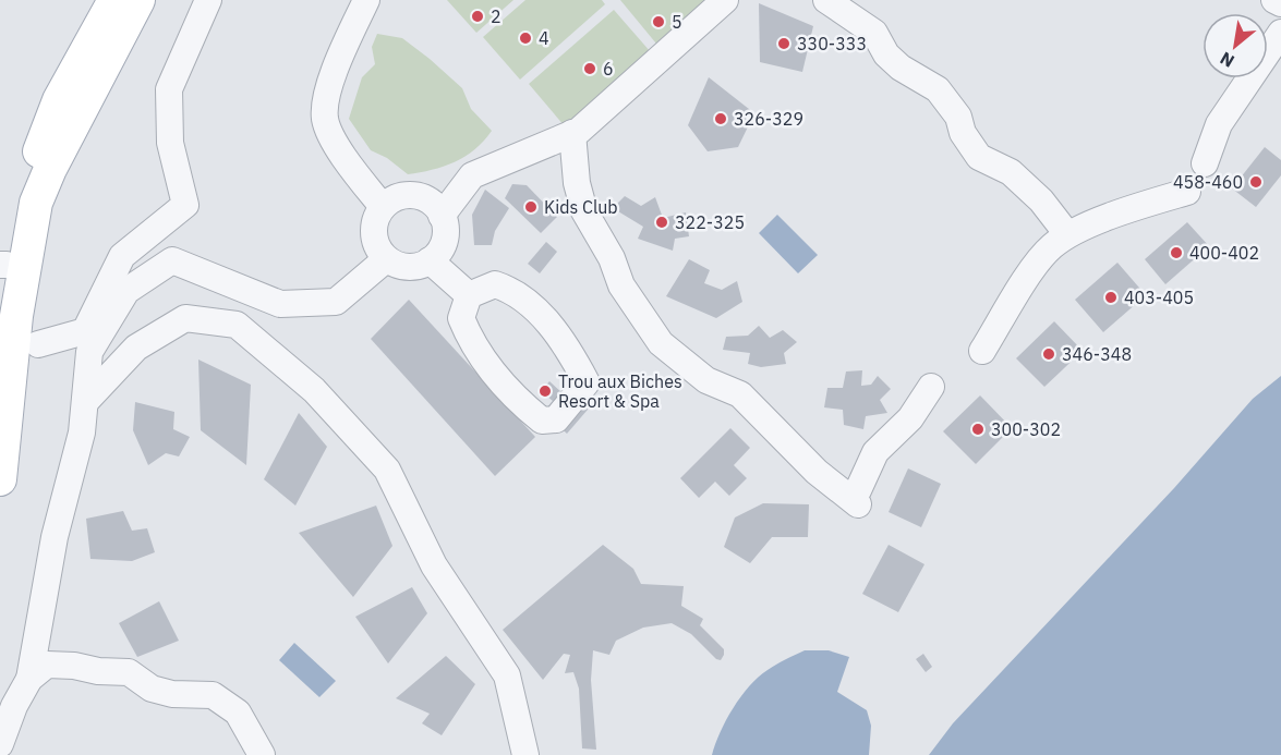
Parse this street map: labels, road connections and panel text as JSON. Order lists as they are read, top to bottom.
{
  "places": [
    "2",
    "5",
    "4",
    "330-333",
    "6",
    "326-329",
    "458-460",
    "Kids Club",
    "322-325",
    "400-402",
    "403-405",
    "346-348",
    "Trou aux Biches Resort & Spa",
    "300-302"
  ],
  "north": "bottom left"
}
